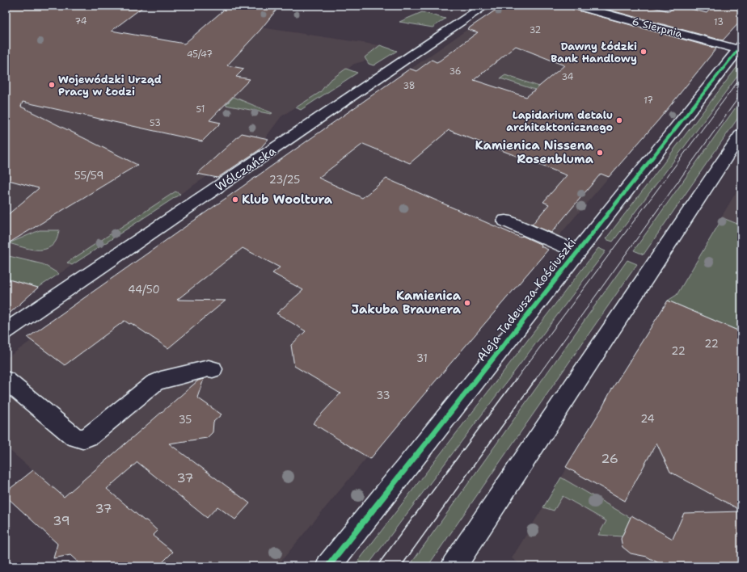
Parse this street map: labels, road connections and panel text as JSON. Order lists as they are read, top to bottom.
{
  "streets": {
    "street": ["6 Sierpnia", "Wólczańska", "Aleja Tadeusza Kościuszki"]
  },
  "crossings": [
    ["6 Sierpnia", "Aleja Tadeusza Kościuszki"]
  ],
  "places": [
    "Dawny Łódzki Bank Handlowy",
    "Wojewódzki Urząd Pracy w Łodzi",
    "Lapidarium detalu architektonicznego",
    "Kamienica Nissena Rosenbluma",
    "Klub Wooltura",
    "Kamienica Jakuba Braunera"
  ],
  "house_numbers": [
    "74",
    "13",
    "32",
    "45/47",
    "36",
    "34",
    "38",
    "17",
    "51",
    "53",
    "55/59",
    "23/25",
    "44/50",
    "22",
    "22",
    "31",
    "33",
    "24",
    "35",
    "26",
    "37",
    "37",
    "39"
  ]
}
